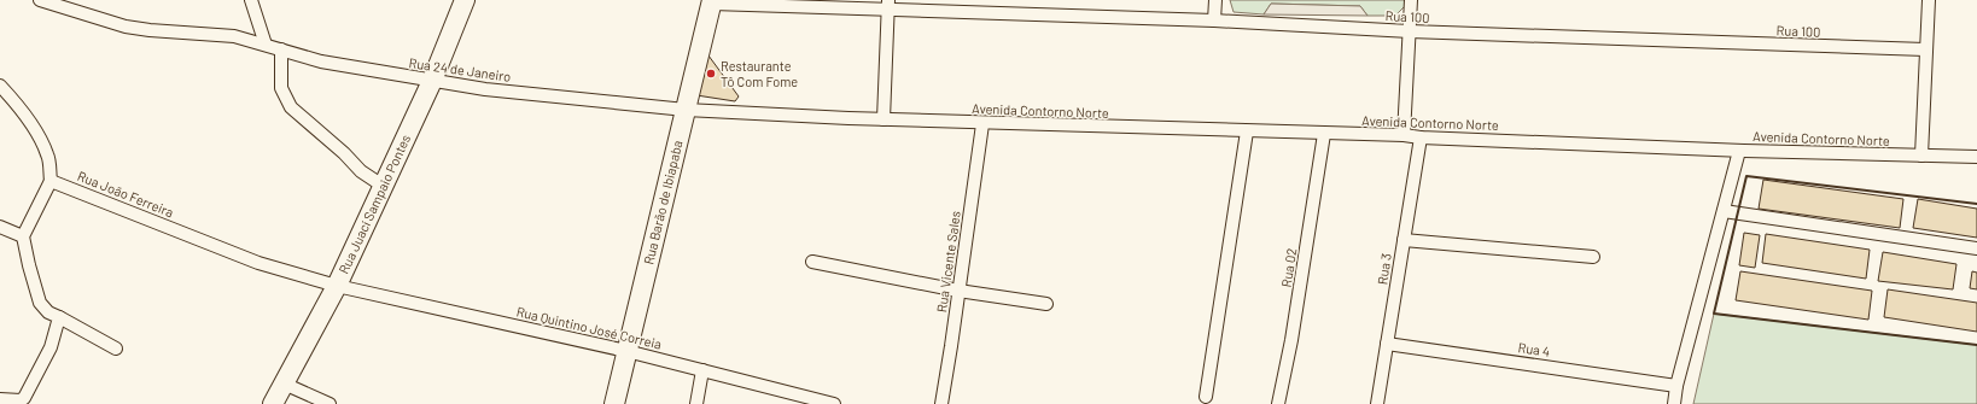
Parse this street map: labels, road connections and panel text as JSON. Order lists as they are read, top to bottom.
{
  "streets": {
    "main road": ["Rua Barão de Ibiapaba", "Rua Juací Sampaio Pontes"],
    "street": [
      "Rua 100",
      "Rua 24 de Janeiro",
      "Avenida Contorno Norte",
      "Rua João Ferreira",
      "Rua Vicente Sales",
      "Rua 02",
      "Rua 3",
      "Rua Quintino José Correia",
      "Rua 4"
    ]
  },
  "crossings": [
    ["Rua 100", "Rua Barão de Ibiapaba"],
    ["Rua 24 de Janeiro", "Avenida Contorno Norte"],
    ["Rua 24 de Janeiro", "Rua Barão de Ibiapaba"],
    ["Rua 24 de Janeiro", "Rua Juací Sampaio Pontes"],
    ["Avenida Contorno Norte", "Rua Vicente Sales"],
    ["Avenida Contorno Norte", "Rua 02"],
    ["Avenida Contorno Norte", "Rua 3"],
    ["Rua João Ferreira", "Rua Juací Sampaio Pontes"],
    ["Rua João Ferreira", "Rua Quintino José Correia"],
    ["Rua Barão de Ibiapaba", "Rua Quintino José Correia"],
    ["Rua Juací Sampaio Pontes", "Rua Quintino José Correia"],
    ["Rua 3", "Rua 4"]
  ],
  "places": ["Restaurante Tô Com Fome"]
}
